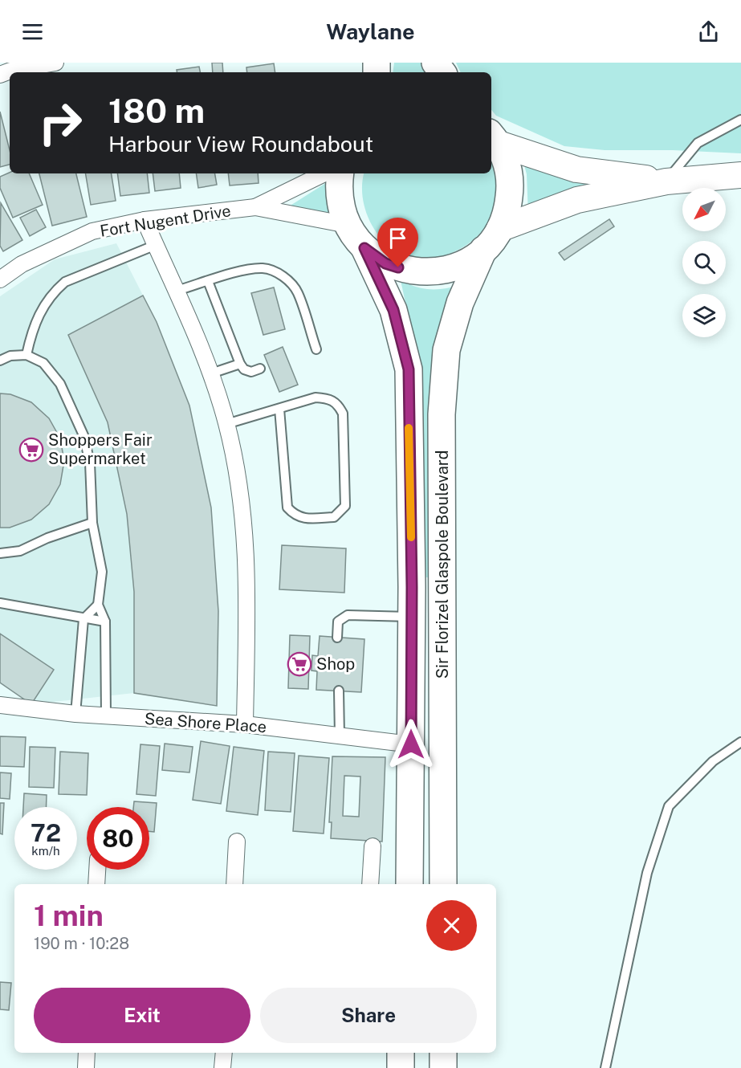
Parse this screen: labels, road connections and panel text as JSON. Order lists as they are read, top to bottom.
{
  "streets": {
    "highway": ["Sir Florizel Glaspole Boulevard"],
    "street": ["Fort Nugent Drive", "Sea Shore Place"]
  },
  "crossings": [
    ["Sir Florizel Glaspole Boulevard", "Sea Shore Place"]
  ],
  "places": {
    "supermarket": ["Shoppers Fair Supermarket", "Shop"]
  },
  "north": "bottom left",
  "page": {
    "header": "Waylane",
    "turn": ["180 m", "Harbour View Roundabout"],
    "speed": "72 km/h",
    "limit": "80",
    "heading": ["1 min", "190 m · 10:28"],
    "buttons": ["Exit", "Share"]
  }
}
